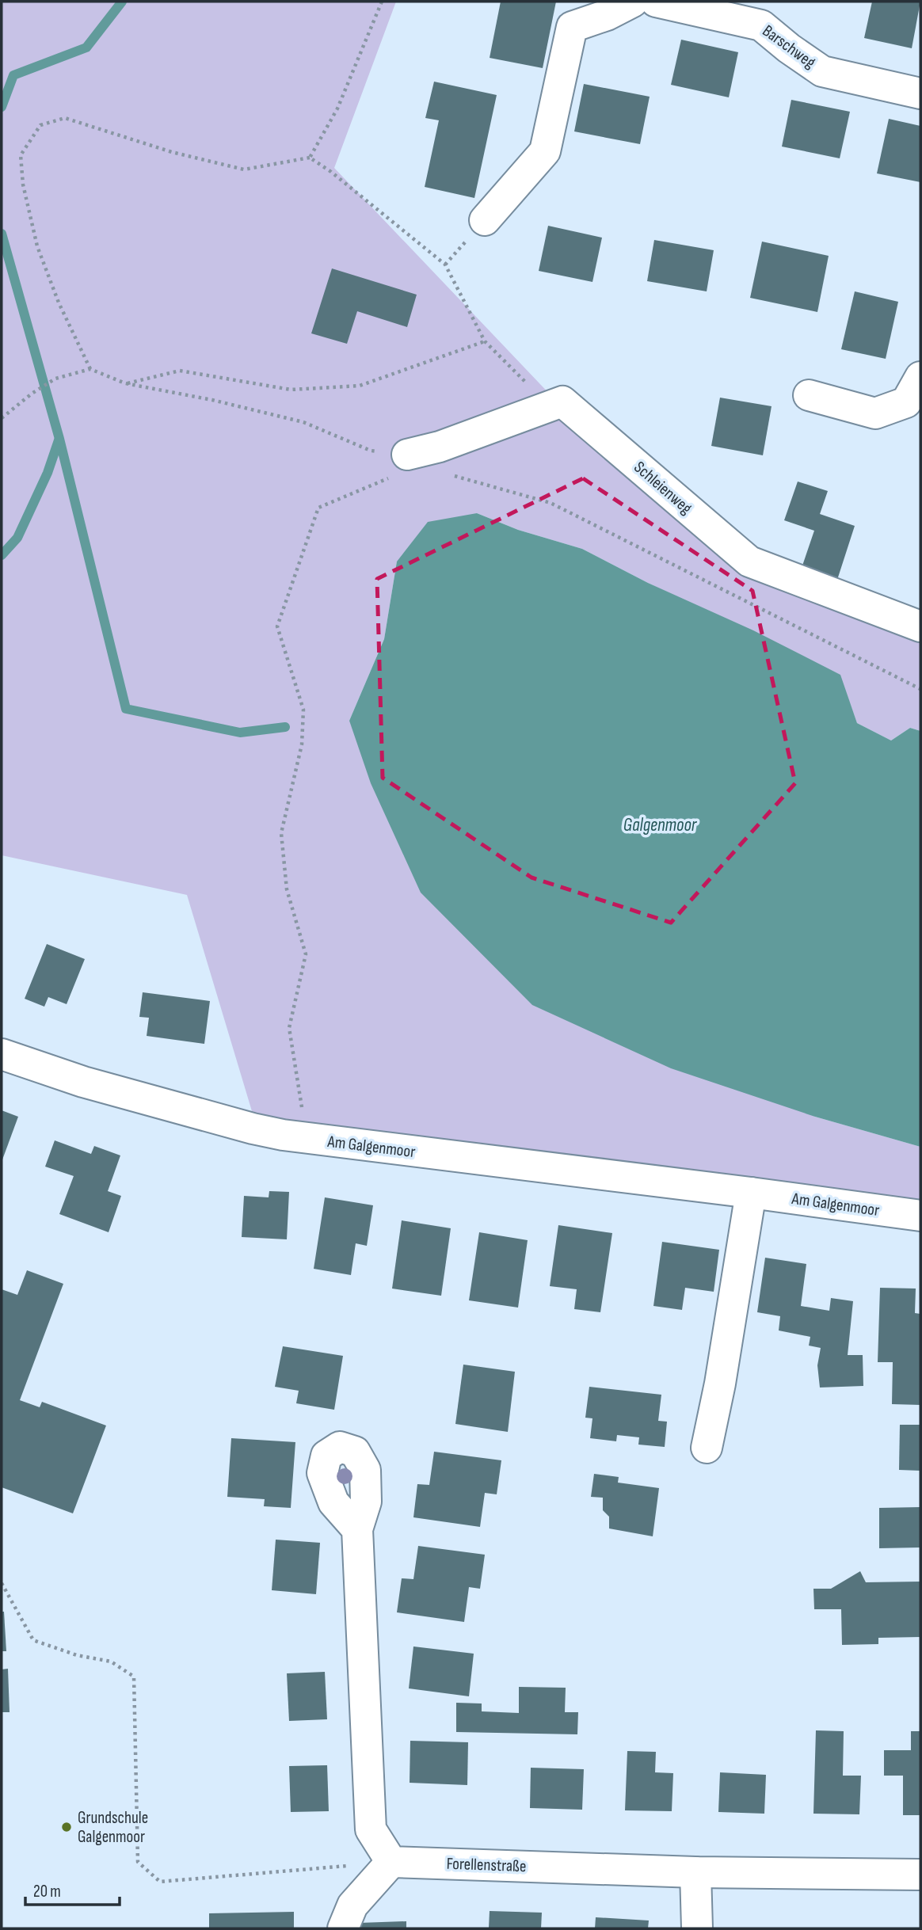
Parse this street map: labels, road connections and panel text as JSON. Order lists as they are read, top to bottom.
{
  "streets": {
    "street": [
      "Barschweg",
      "Schleienweg",
      "Am Galgenmoor",
      "Forellenstraße"
    ]
  },
  "water": ["Galgenmoor"],
  "places": ["Grundschule Galgenmoor"],
  "scale_bar": "20 m"
}
